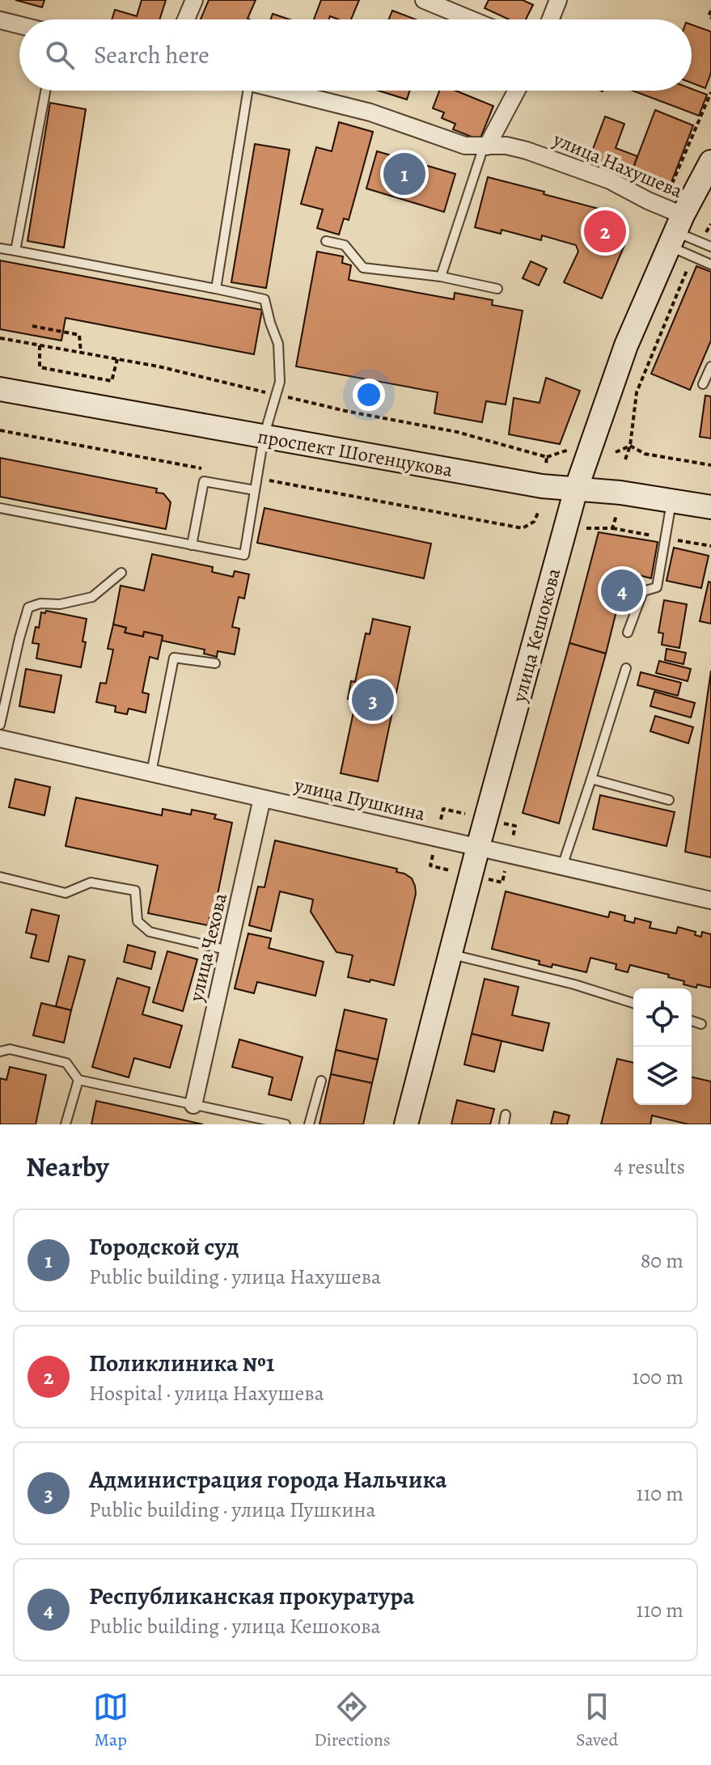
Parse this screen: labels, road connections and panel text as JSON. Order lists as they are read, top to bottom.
{
  "streets": {
    "main road": ["проспект Шогенцукова", "улица Кешокова"],
    "street": ["улица Нахушева", "улица Пушкина", "улица Чехова"]
  },
  "crossings": [
    ["улица Нахушева", "улица Кешокова"],
    ["проспект Шогенцукова", "улица Кешокова"],
    ["улица Кешокова", "улица Пушкина"],
    ["улица Пушкина", "улица Чехова"]
  ],
  "page": {
    "search": "Search here",
    "pins": [
      "1",
      "2",
      "4",
      "3"
    ],
    "heading": ["Nearby", "4 results"],
    "list": [
      {
        "mark": "1",
        "name": "Городской суд",
        "note": "Public building · улица Нахушева",
        "value": "80 m"
      },
      {
        "mark": "2",
        "name": "Поликлиника №1",
        "note": "Hospital · улица Нахушева",
        "value": "100 m"
      },
      {
        "mark": "3",
        "name": "Администрация города Нальчика",
        "note": "Public building · улица Пушкина",
        "value": "110 m"
      },
      {
        "mark": "4",
        "name": "Республиканская прокуратура",
        "note": "Public building · улица Кешокова",
        "value": "110 m"
      }
    ],
    "nav": ["Map", "Directions", "Saved"]
  }
}
